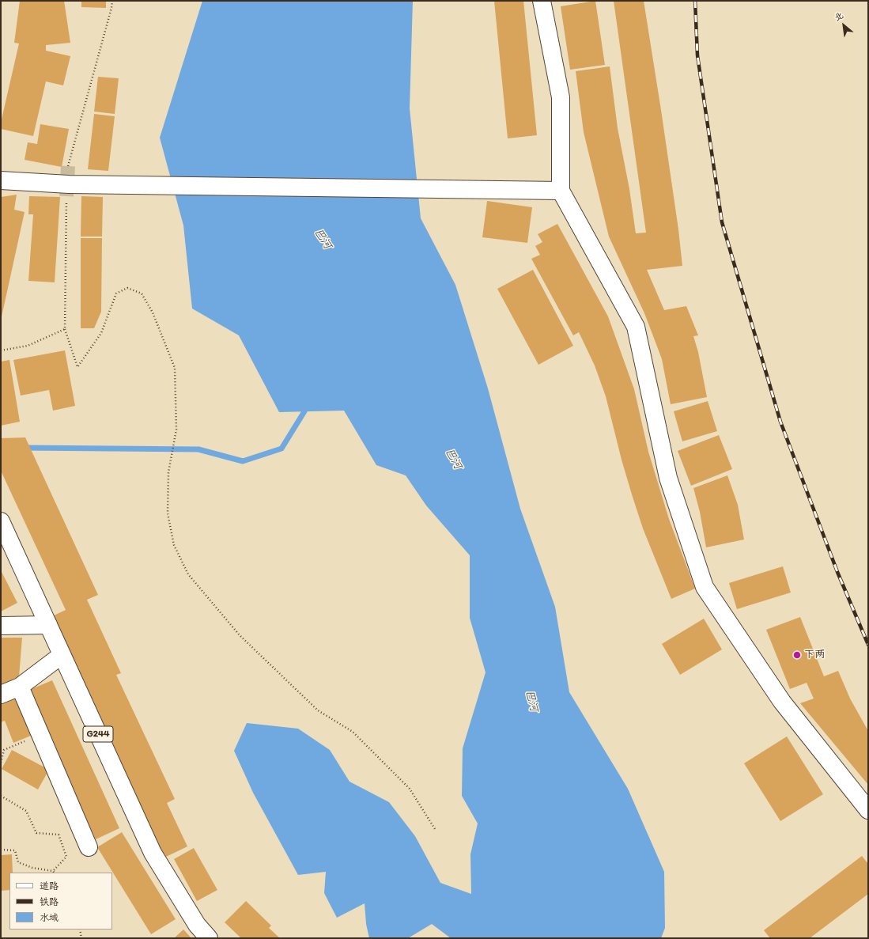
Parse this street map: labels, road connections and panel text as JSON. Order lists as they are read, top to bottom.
{
  "streets": {
    "main road": ["G244"]
  },
  "water": ["巴河"],
  "places": ["下两"],
  "legend": ["道路", "铁路", "水域"],
  "north": "top left"
}
